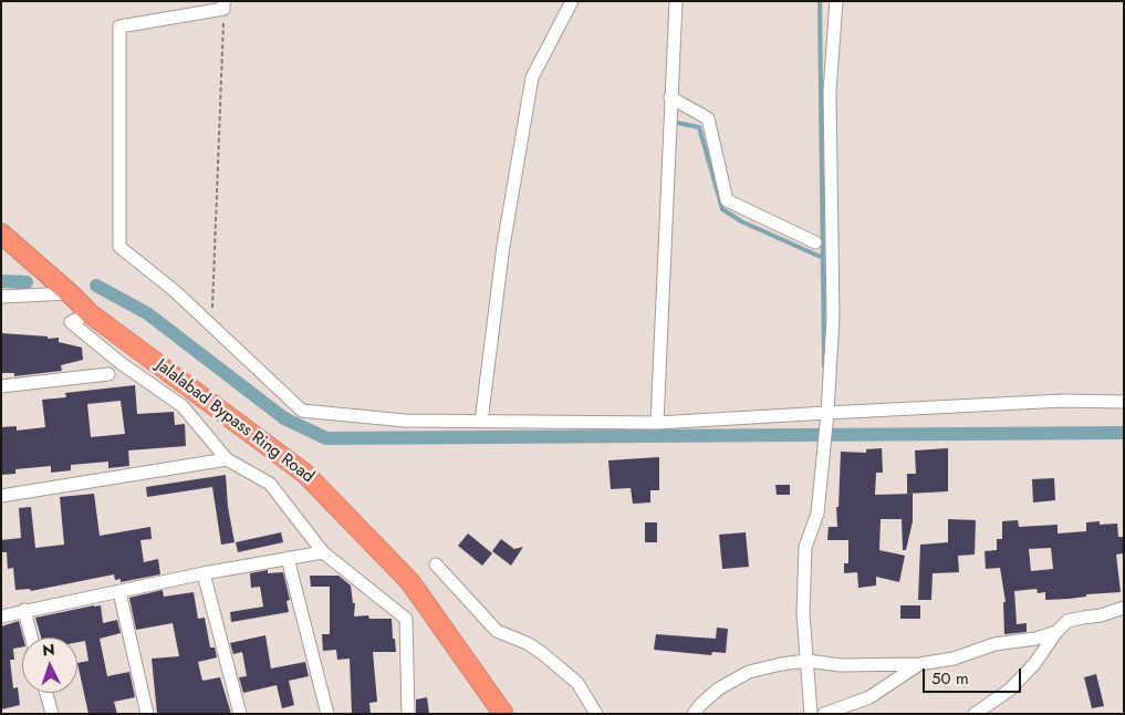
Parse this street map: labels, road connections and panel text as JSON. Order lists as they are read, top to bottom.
{
  "streets": {
    "highway": ["Jalalabad Bypass Ring Road"]
  },
  "scale_bar": "50 m",
  "north": "top"
}
